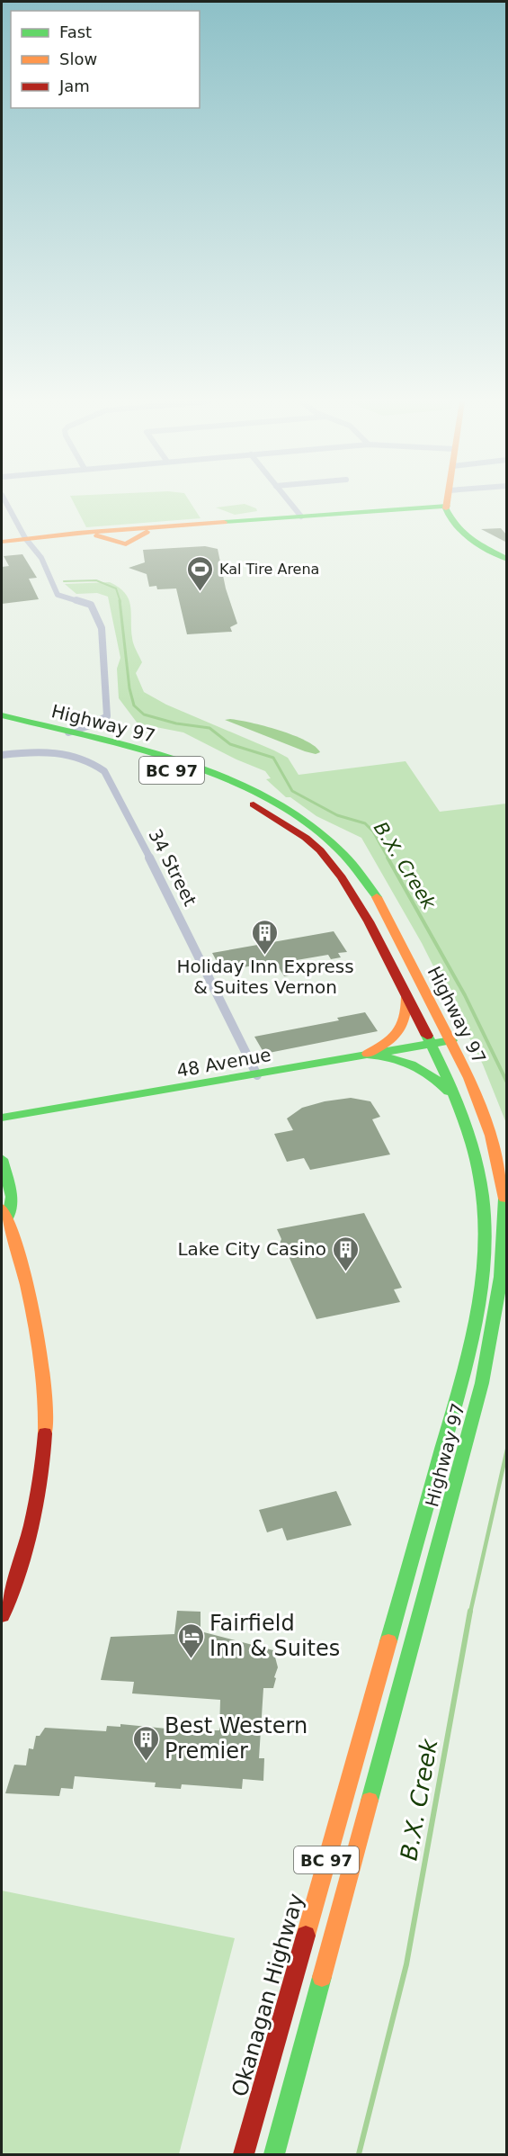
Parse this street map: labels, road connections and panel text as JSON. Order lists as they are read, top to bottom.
{
  "streets": {
    "main road": [
      "Highway 97",
      "BC 97",
      "48 Avenue",
      "Okanagan Highway"
    ],
    "street": ["34 Street"]
  },
  "crossings": [
    ["Highway 97", "48 Avenue"],
    ["Highway 97", "Okanagan Highway"],
    ["34 Street", "48 Avenue"]
  ],
  "water": ["B.X. Creek"],
  "places": {
    "sports": ["Kal Tire Arena"],
    "building": ["Holiday Inn Express & Suites Vernon", "Lake City Casino", "Best Western Premier"],
    "hotel": ["Fairfield Inn & Suites"]
  },
  "legend": ["Fast", "Slow", "Jam"]
}
